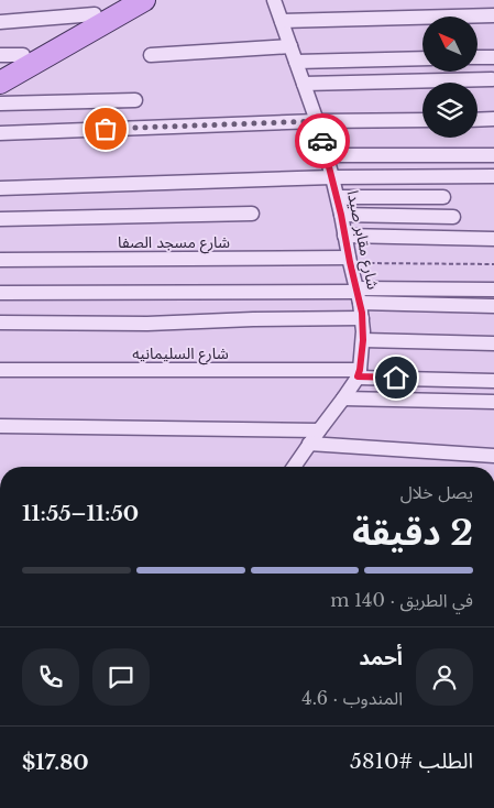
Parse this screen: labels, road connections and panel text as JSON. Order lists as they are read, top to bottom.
{
  "streets": {
    "street": ["شارع مقابر صيدا", "شارع مسجد الصفا", "شارع السليمانيه"]
  },
  "crossings": [
    ["شارع مقابر صيدا", "شارع مسجد الصفا"],
    ["شارع مقابر صيدا", "شارع السليمانيه"]
  ],
  "north": "top left",
  "page": {
    "heading": ["2 دقيقة", "يصل خلال", "11:50–11:55"],
    "panel": [
      "أحمد",
      "المندوب · 4.6",
      "الطلب #5810",
      "$17.80"
    ],
    "bar": "في الطريق · 140 m"
  }
}
